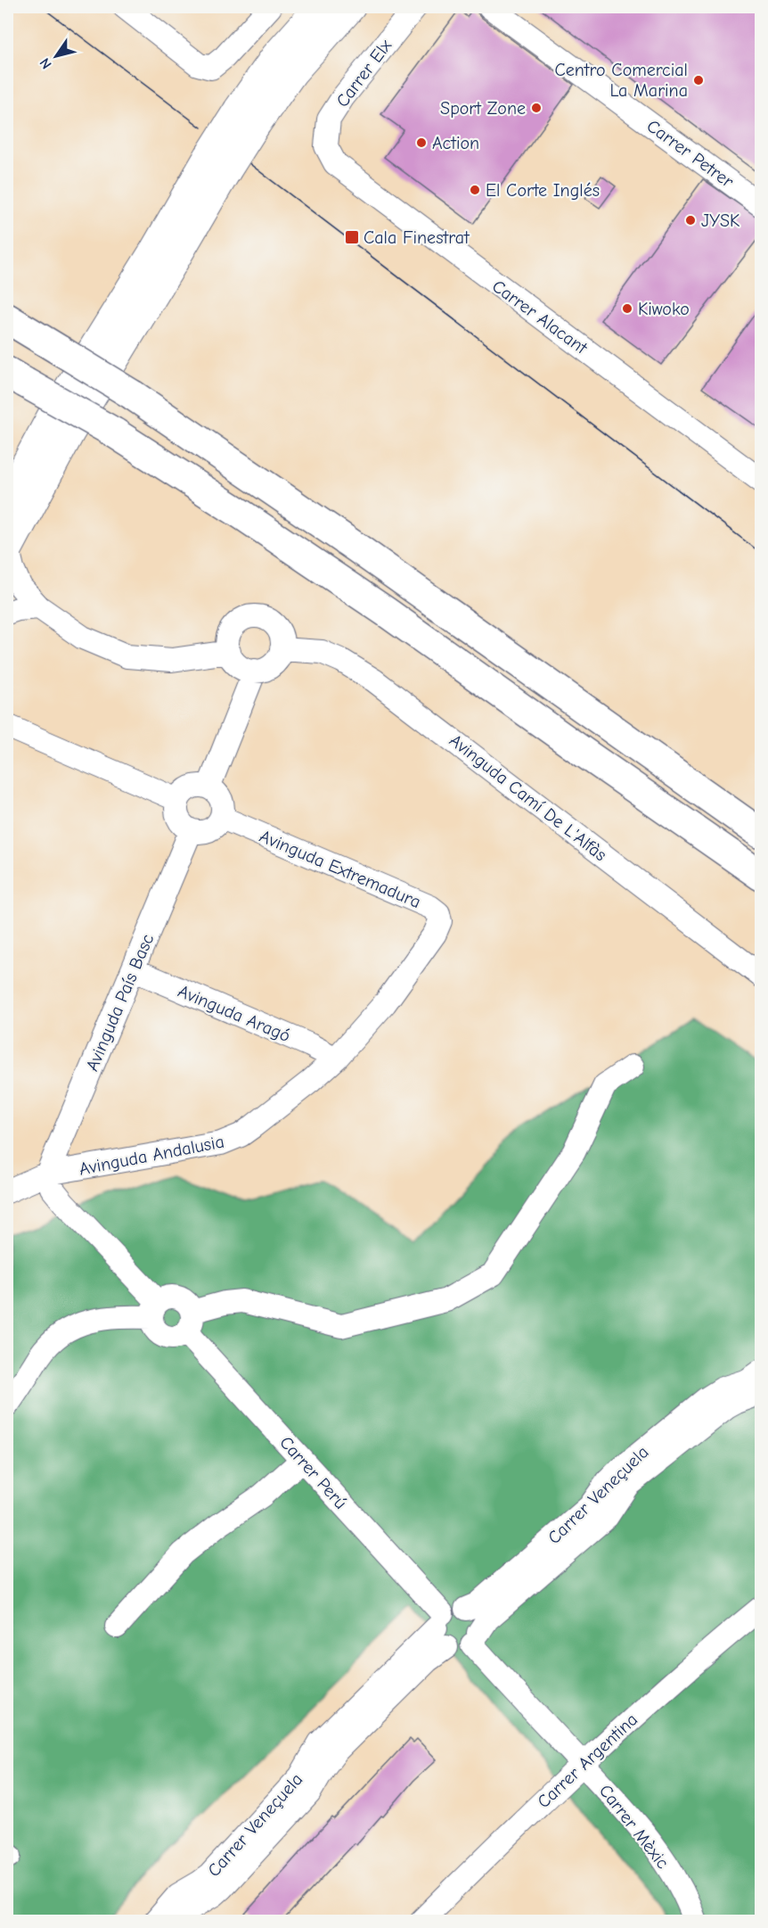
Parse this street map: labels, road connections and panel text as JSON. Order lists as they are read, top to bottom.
{
  "streets": {
    "street": [
      "Carrer Elx",
      "Carrer Petrer",
      "Carrer Alacant",
      "Avinguda Camí De L'Alfàs",
      "Avinguda Extremadura",
      "Avinguda País Basc",
      "Avinguda Aragó",
      "Avinguda Andalusia",
      "Carrer Perú",
      "Carrer Veneçuela",
      "Carrer Argentina",
      "Carrer Mèxic"
    ]
  },
  "crossings": [
    ["Carrer Elx", "Carrer Alacant"],
    ["Avinguda Extremadura", "Avinguda País Basc"],
    ["Avinguda Extremadura", "Avinguda Andalusia"],
    ["Avinguda País Basc", "Avinguda Aragó"],
    ["Avinguda País Basc", "Avinguda Andalusia"],
    ["Avinguda Aragó", "Avinguda Andalusia"],
    ["Carrer Perú", "Carrer Veneçuela"],
    ["Carrer Argentina", "Carrer Mèxic"]
  ],
  "places": {
    "other": [
      "Centro Comercial La Marina",
      "Sport Zone",
      "Action",
      "El Corte Inglés",
      "JYSK",
      "Kiwoko"
    ],
    "transit": ["Cala Finestrat"]
  },
  "north": "bottom left"
}
